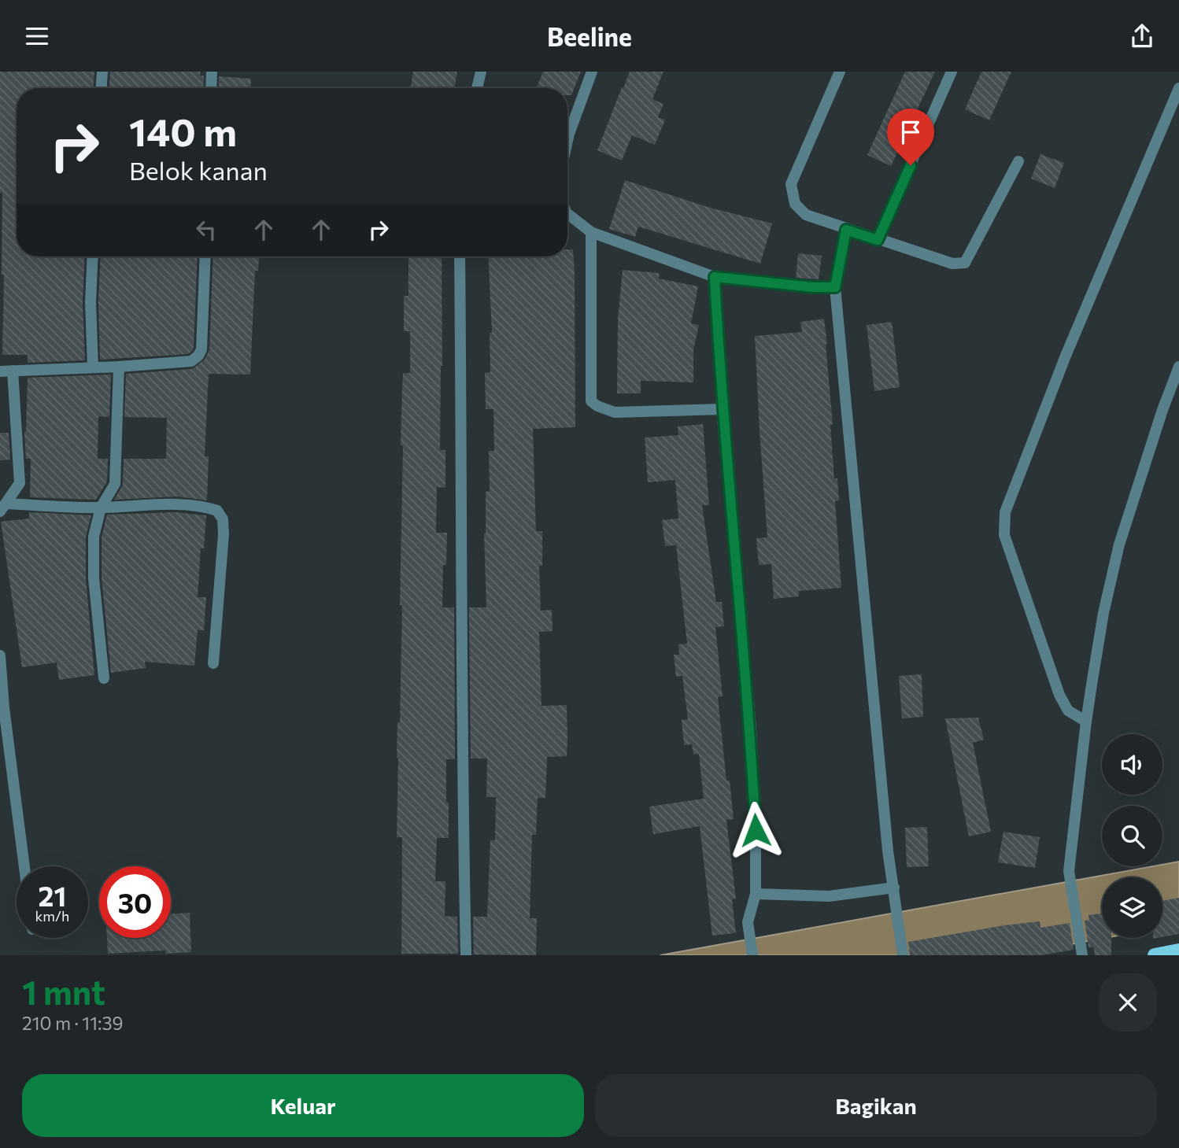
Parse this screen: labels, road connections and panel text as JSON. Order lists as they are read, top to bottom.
{
  "page": {
    "header": "Beeline",
    "turn": ["140 m", "Belok kanan"],
    "speed": "21 km/h",
    "limit": "30",
    "heading": ["1 mnt", "210 m · 11:39"],
    "buttons": ["Keluar", "Bagikan"]
  }
}
